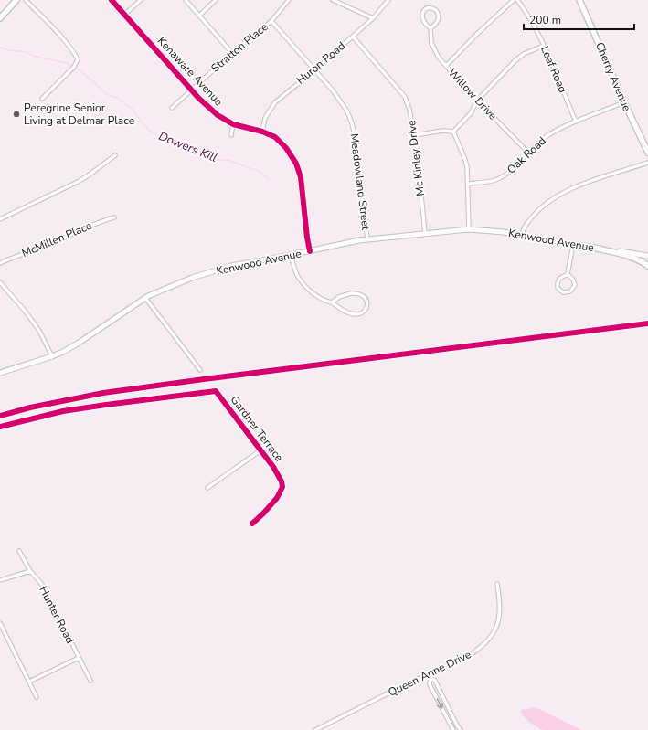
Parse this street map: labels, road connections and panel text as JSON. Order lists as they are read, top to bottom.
{
  "streets": {
    "main road": ["Cherry Avenue", "Kenwood Avenue"],
    "street": [
      "Stratton Place",
      "Huron Road",
      "Leaf Road",
      "Kenaware Avenue",
      "Willow Drive",
      "Oak Road",
      "Mc Kinley Drive",
      "Meadowland Street",
      "McMillen Place",
      "Gardner Terrace",
      "Hunter Road",
      "Queen Anne Drive"
    ]
  },
  "crossings": [
    ["Stratton Place", "Kenaware Avenue"],
    ["Stratton Place", "Meadowland Street"],
    ["Huron Road", "Kenaware Avenue"],
    ["Huron Road", "Mc Kinley Drive"],
    ["Huron Road", "Meadowland Street"],
    ["Leaf Road", "Oak Road"],
    ["Kenaware Avenue", "Kenwood Avenue"],
    ["Cherry Avenue", "Oak Road"],
    ["Willow Drive", "Oak Road"],
    ["Mc Kinley Drive", "Kenwood Avenue"],
    ["Meadowland Street", "Kenwood Avenue"]
  ],
  "water": ["Dowers Kill"],
  "places": ["Peregrine Senior Living at Delmar Place"],
  "scale_bar": "200 m"
}
